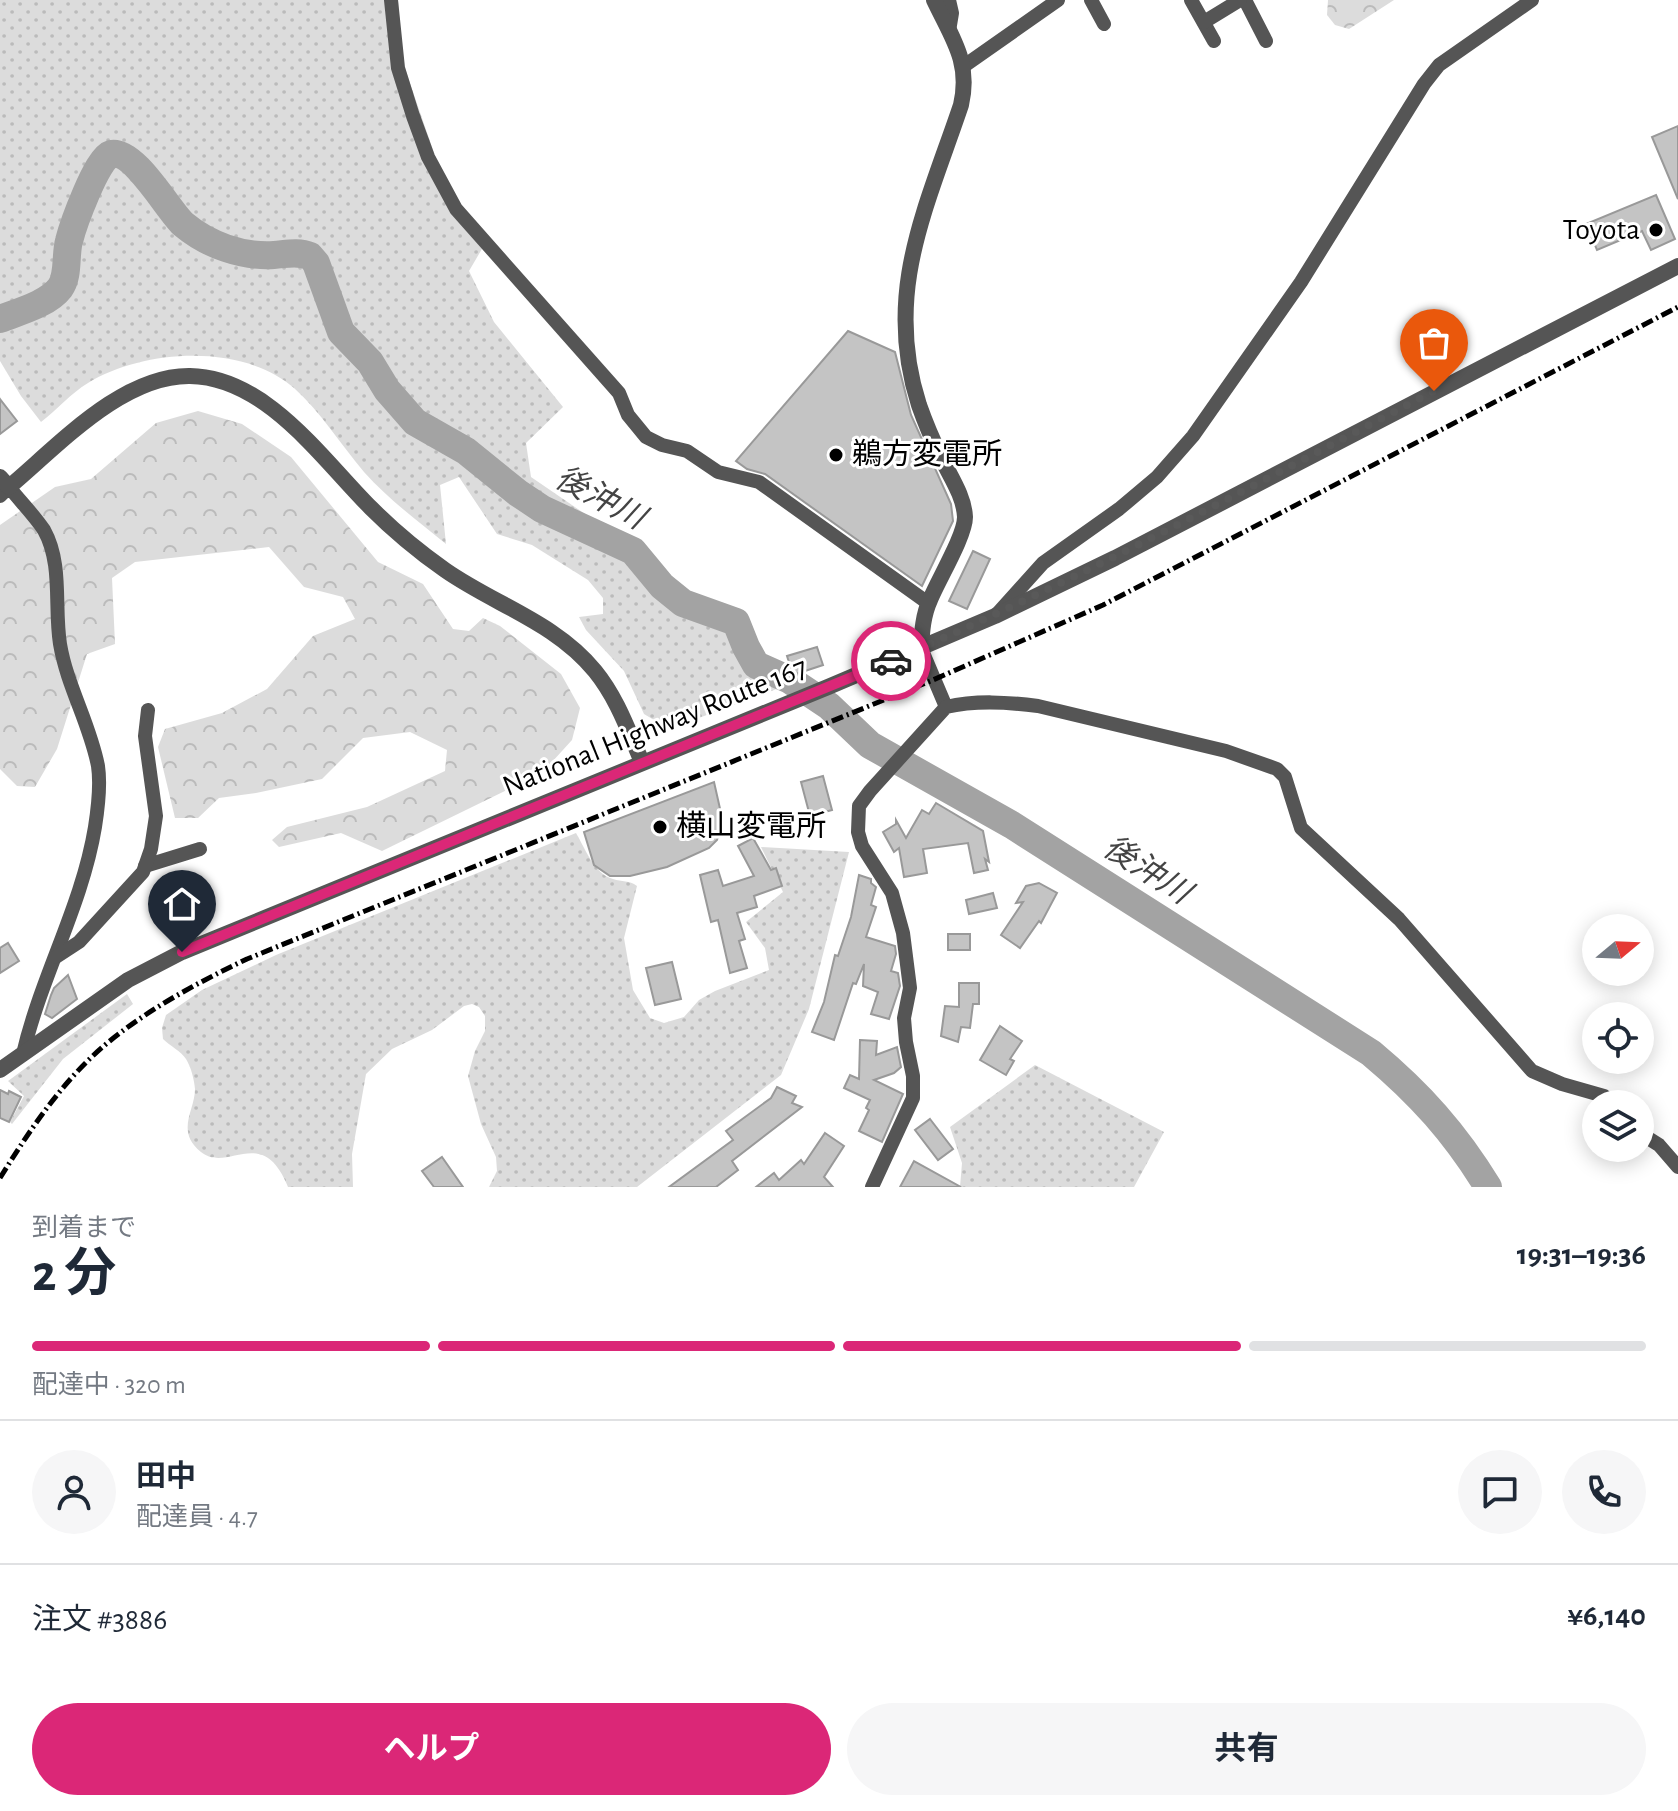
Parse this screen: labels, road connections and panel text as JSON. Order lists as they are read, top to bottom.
{
  "streets": {
    "street": ["National Highway Route 167"]
  },
  "water": ["後沖川"],
  "places": ["Toyota", "鵜方変電所", "横山変電所"],
  "north": "right",
  "page": {
    "heading": ["2 分", "到着まで", "19:31–19:36"],
    "panel": [
      "田中",
      "配達員 · 4.7",
      "注文 #3886",
      "¥6,140"
    ],
    "bar": "配達中 · 320 m",
    "buttons": ["ヘルプ", "共有"]
  }
}
